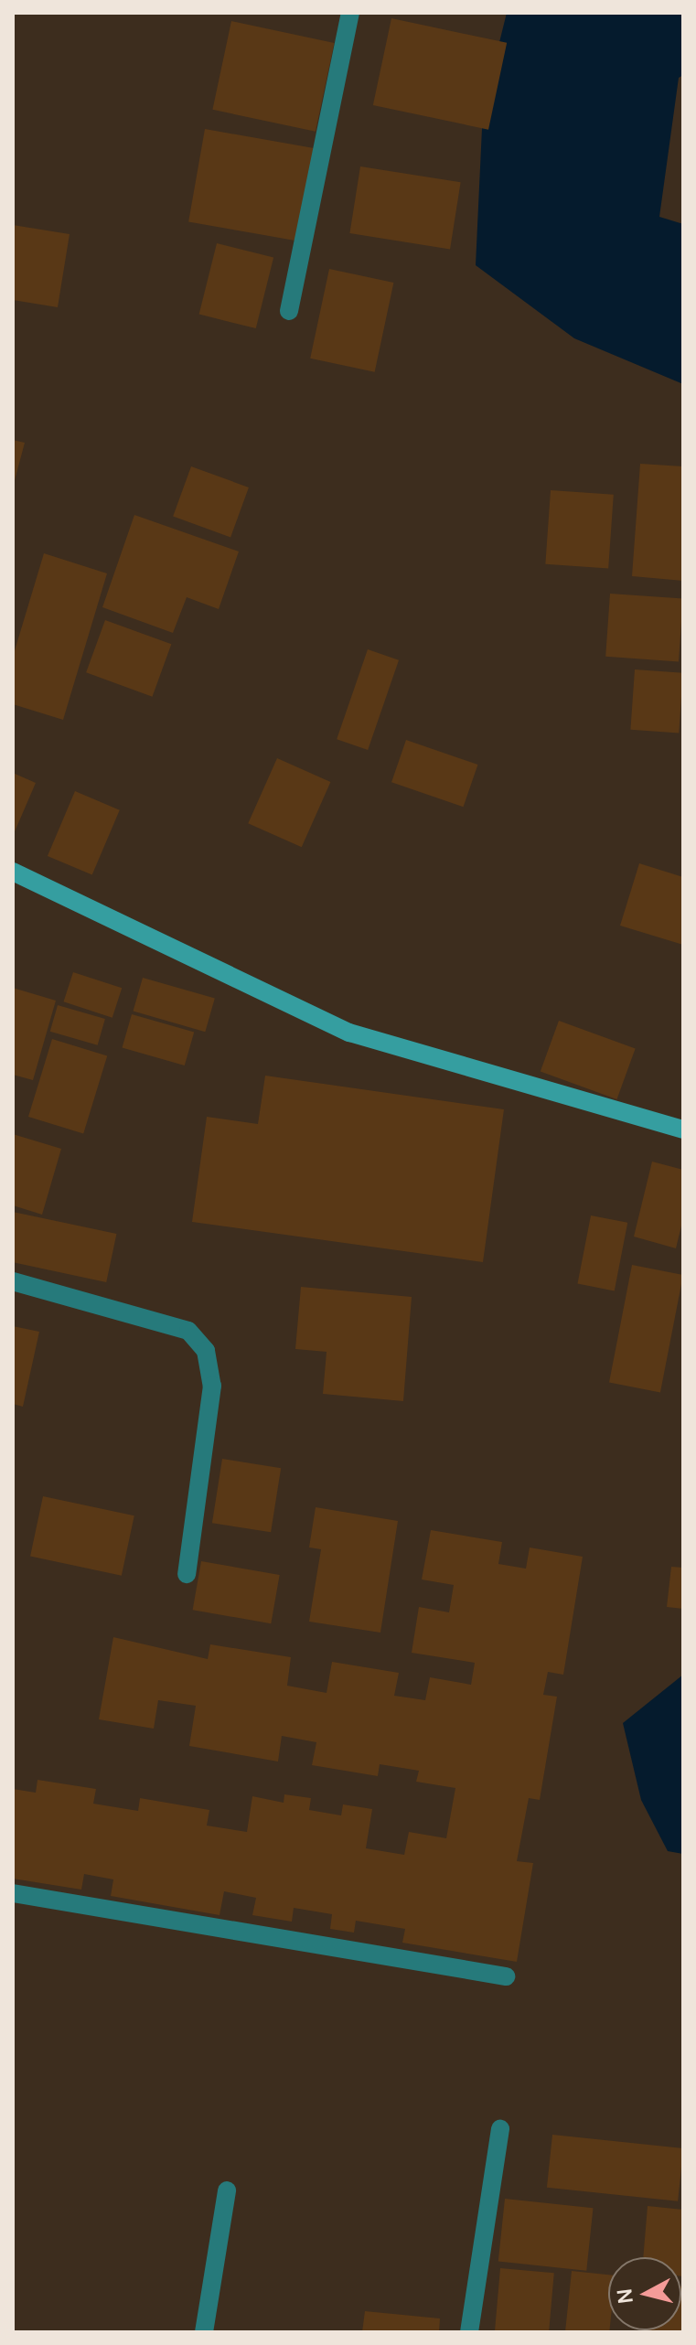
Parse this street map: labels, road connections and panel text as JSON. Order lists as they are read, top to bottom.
{
  "north": "left"
}
